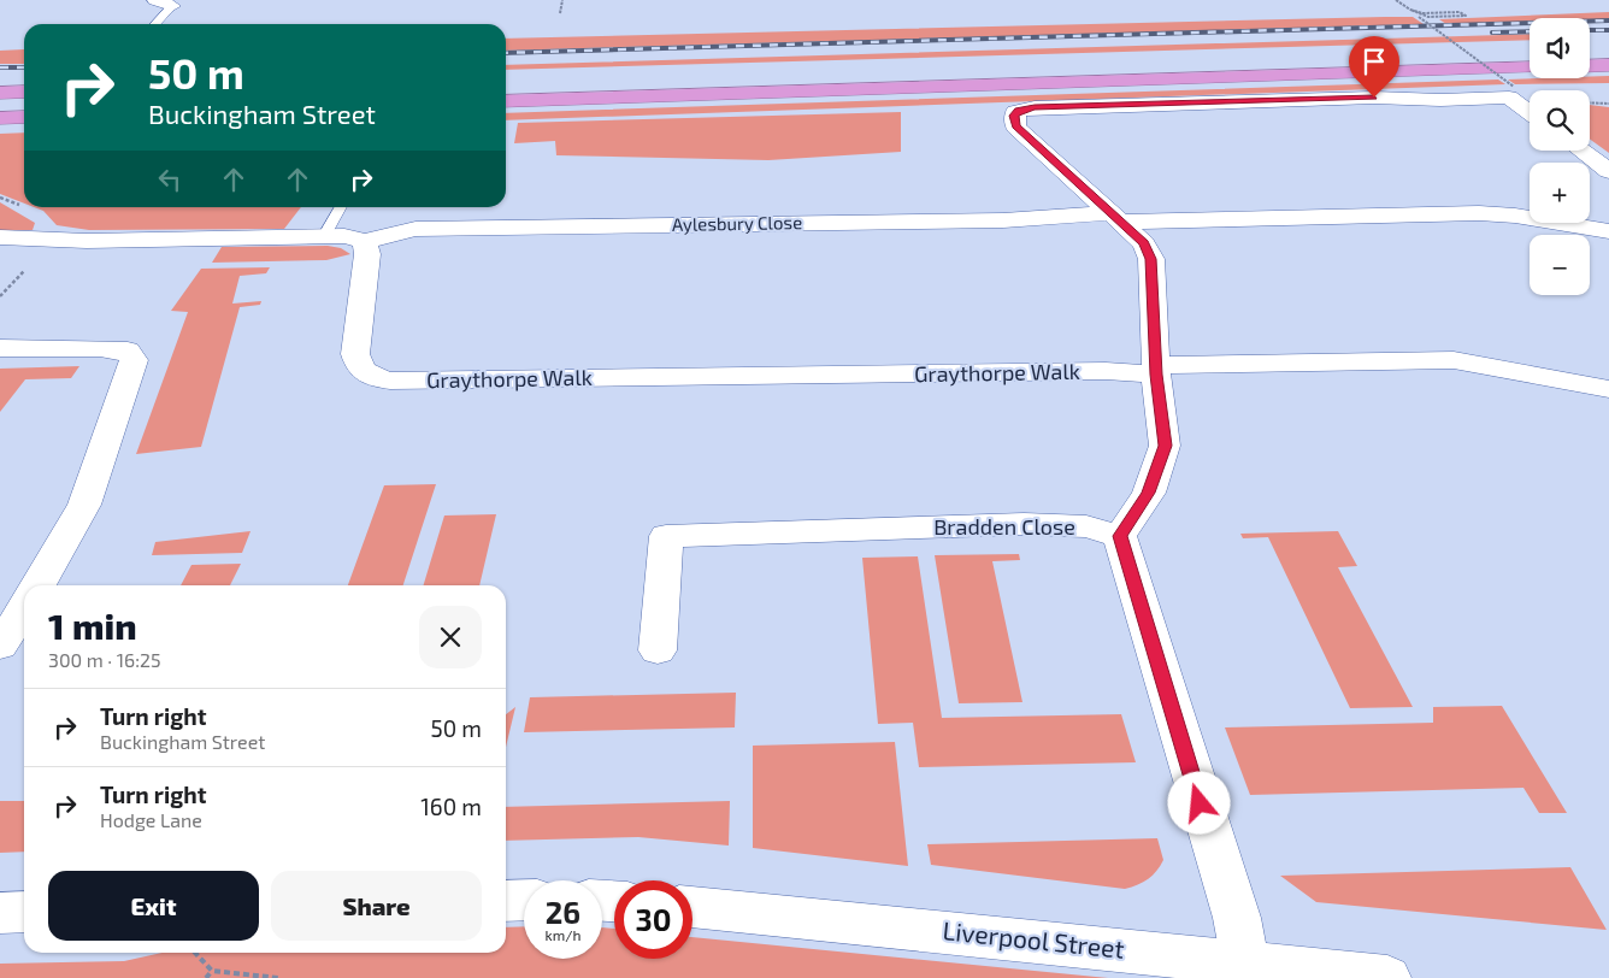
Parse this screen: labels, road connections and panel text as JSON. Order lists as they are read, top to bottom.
{
  "streets": {
    "street": [
      "Aylesbury Close",
      "Graythorpe Walk",
      "Bradden Close",
      "Liverpool Street"
    ]
  },
  "crossings": [
    ["Aylesbury Close", "Graythorpe Walk"]
  ],
  "page": {
    "map_buttons": ["+", "−"],
    "turn": ["50 m", "Buckingham Street"],
    "heading": ["1 min", "300 m · 16:25"],
    "list": [
      {
        "name": "Turn right",
        "note": "Buckingham Street",
        "value": "50 m"
      },
      {
        "name": "Turn right",
        "note": "Hodge Lane",
        "value": "160 m"
      }
    ],
    "buttons": ["Exit", "Share"],
    "speed": "26 km/h",
    "limit": "30"
  }
}
